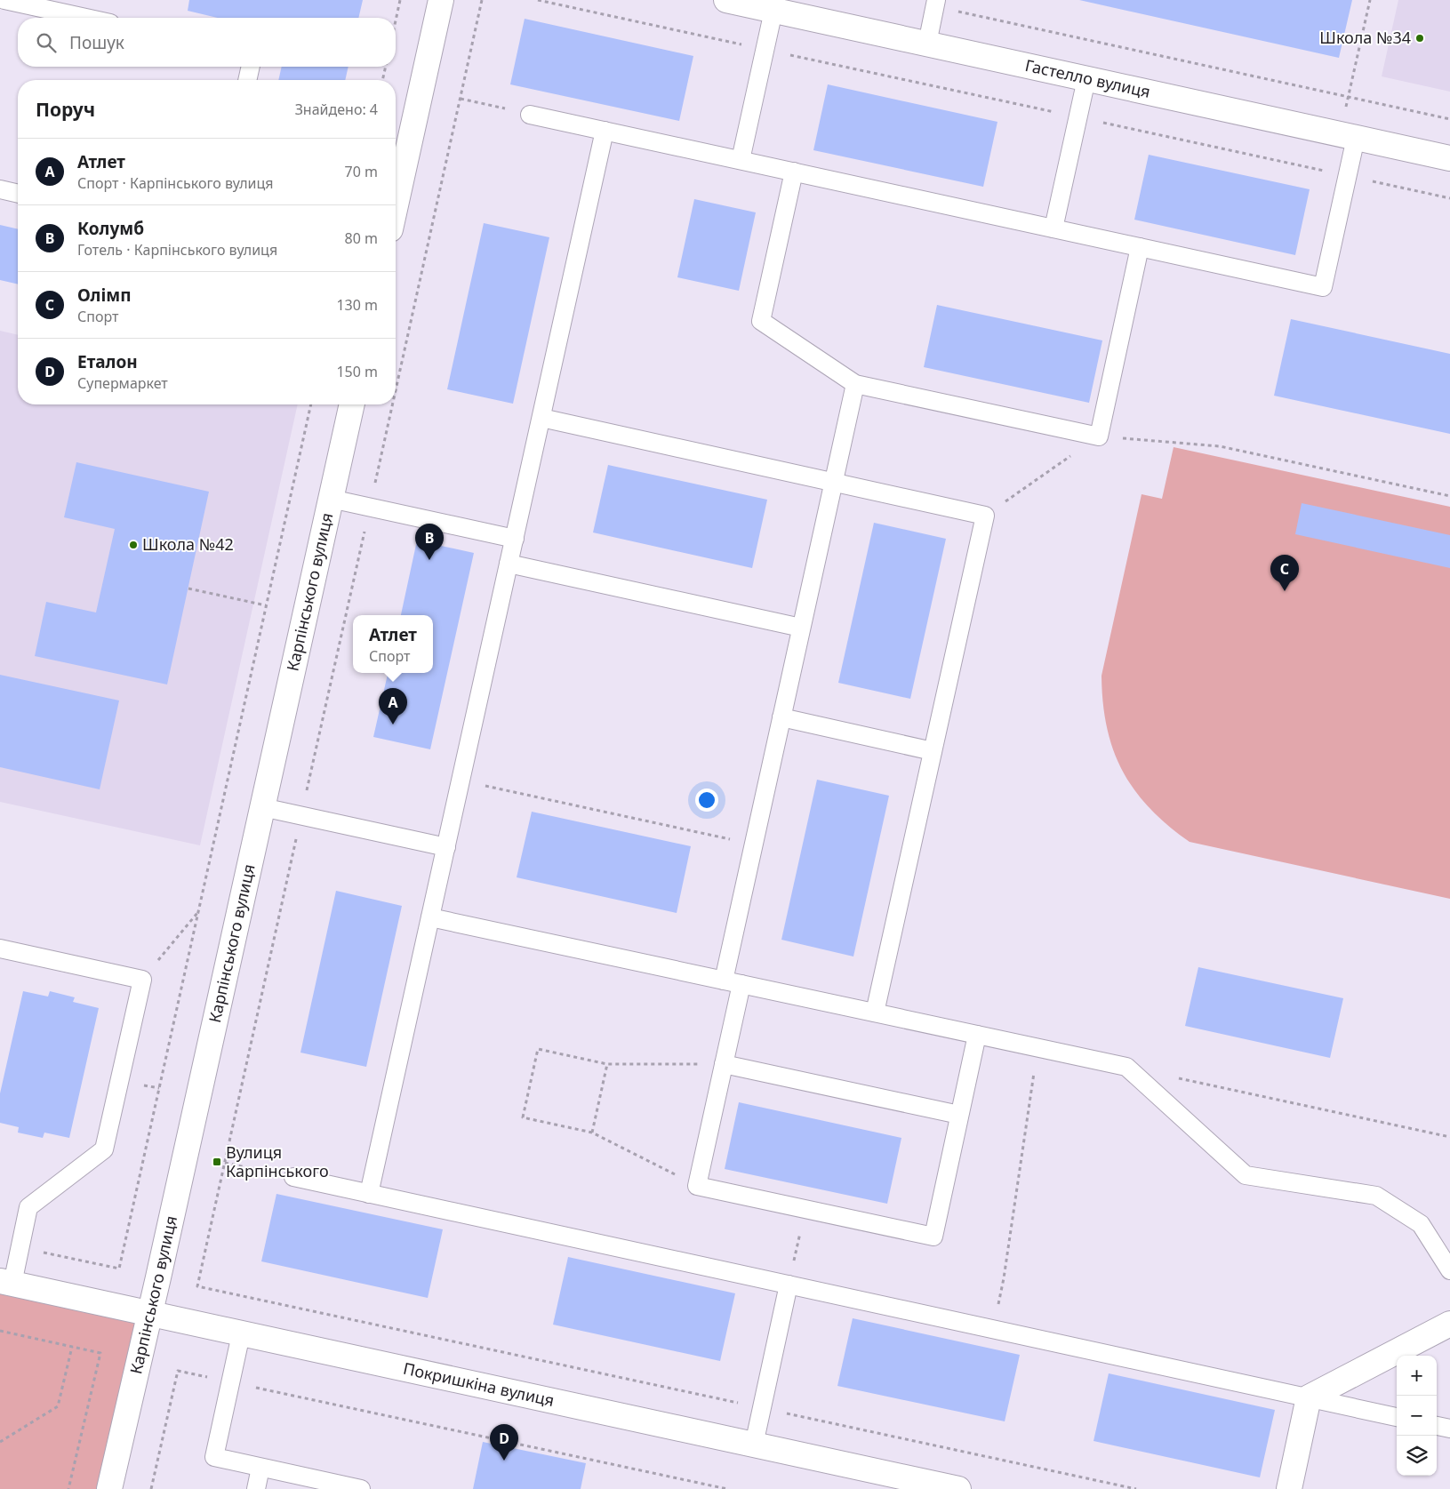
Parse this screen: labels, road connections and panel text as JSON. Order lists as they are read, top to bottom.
{
  "streets": {
    "street": ["Гастелло вулиця", "Карпінського вулиця", "Покришкіна вулиця"]
  },
  "crossings": [
    ["Карпінського вулиця", "Покришкіна вулиця"]
  ],
  "places": {
    "other": ["Школа №34", "Школа №42"],
    "transit": ["Вулиця Карпінського"]
  },
  "page": {
    "search": "Пошук",
    "heading": ["Поруч", "Знайдено: 4"],
    "list": [
      {
        "mark": "A",
        "name": "Атлет",
        "note": "Спорт · Карпінського вулиця",
        "value": "70 m"
      },
      {
        "mark": "B",
        "name": "Колумб",
        "note": "Готель · Карпінського вулиця",
        "value": "80 m"
      },
      {
        "mark": "C",
        "name": "Олімп",
        "note": "Спорт",
        "value": "130 m"
      },
      {
        "mark": "D",
        "name": "Еталон",
        "note": "Супермаркет",
        "value": "150 m"
      }
    ],
    "pins": [
      "B",
      "C",
      "A",
      "D"
    ],
    "popup": ["Атлет", "Спорт"],
    "map_buttons": ["+", "−"]
  }
}
